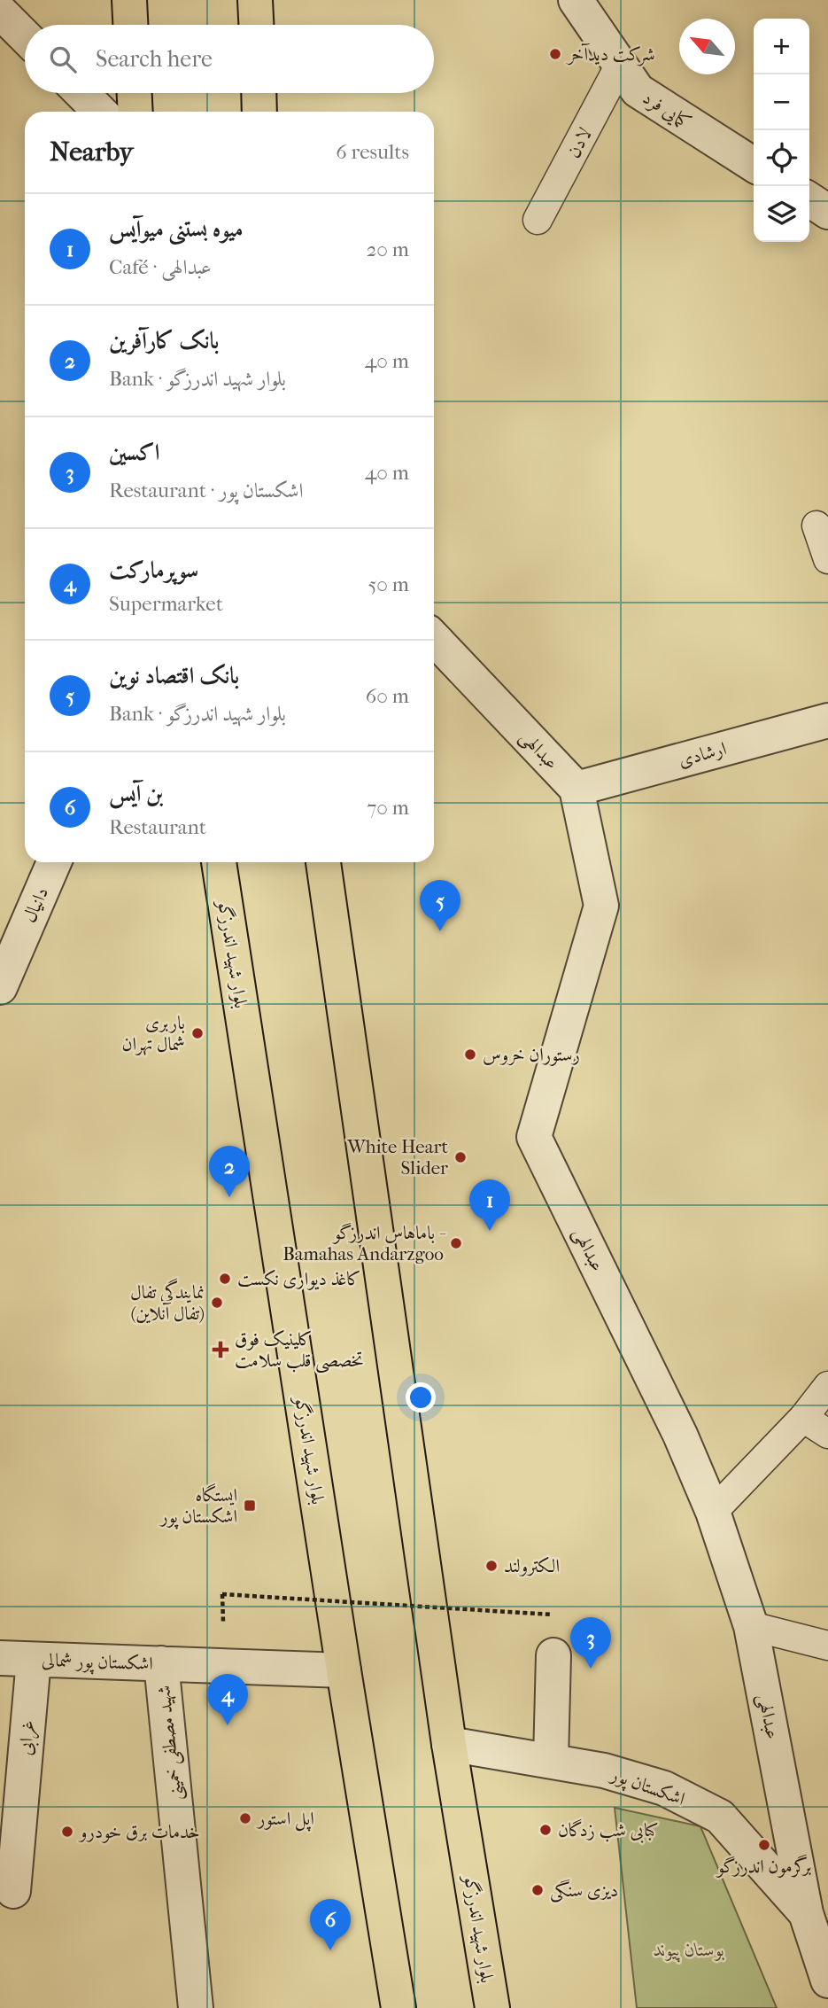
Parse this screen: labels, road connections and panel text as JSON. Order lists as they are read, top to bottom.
{
  "streets": {
    "main road": ["بلوار شهید اندرزگو"],
    "street": [
      "کمایی فرد",
      "عبدالهی",
      "ارشادی",
      "دانیال",
      "اشکستان پور شمالی",
      "غرابی",
      "شهید مصطفی خمینی",
      "اشکستان پور"
    ],
    "lane": ["لادن"]
  },
  "crossings": [
    ["کمایی فرد", "لادن"],
    ["عبدالهی", "ارشادی"],
    ["عبدالهی", "اشکستان پور"],
    ["بلوار شهید اندرزگو", "اشکستان پور شمالی"],
    ["بلوار شهید اندرزگو", "اشکستان پور"],
    ["اشکستان پور شمالی", "غرابی"],
    ["اشکستان پور شمالی", "شهید مصطفی خمینی"]
  ],
  "parks": ["بوستان پیوند"],
  "places": {
    "other": [
      "شرکت دیدآخر",
      "باربری شمال تهران",
      "رستوران خروس",
      "White Heart Slider",
      "باماهاس اندرزگو - Bamahas Andarzgoo",
      "کاغذ دیواری نکست",
      "نمایندگی تفال (تفال آنلاین)",
      "الکترولند",
      "اپل استور",
      "کبابی شب زدگان",
      "خدمات برق خودرو",
      "برگرمون اندرزگو",
      "دیزی سنگی"
    ],
    "health": ["کلینیک فوق تخصصی قلب سلامت"],
    "transit": ["ایستگاه اشکستان پور"]
  },
  "north": "top left",
  "page": {
    "map_buttons": ["+", "−"],
    "search": "Search here",
    "heading": ["Nearby", "6 results"],
    "list": [
      {
        "mark": "1",
        "name": "میوه بستنی میوآیس",
        "note": "Café · عبدالهی",
        "value": "20 m"
      },
      {
        "mark": "2",
        "name": "بانک کارآفرین",
        "note": "Bank · بلوار شهید اندرزگو",
        "value": "40 m"
      },
      {
        "mark": "3",
        "name": "اکسین",
        "note": "Restaurant · اشکستان پور",
        "value": "40 m"
      },
      {
        "mark": "4",
        "name": "سوپرمارکت",
        "note": "Supermarket",
        "value": "50 m"
      },
      {
        "mark": "5",
        "name": "بانک اقتصاد نوین",
        "note": "Bank · بلوار شهید اندرزگو",
        "value": "60 m"
      },
      {
        "mark": "6",
        "name": "بن آیس",
        "note": "Restaurant",
        "value": "70 m"
      }
    ],
    "pins": [
      "5",
      "2",
      "1",
      "3",
      "4",
      "6"
    ]
  }
}
